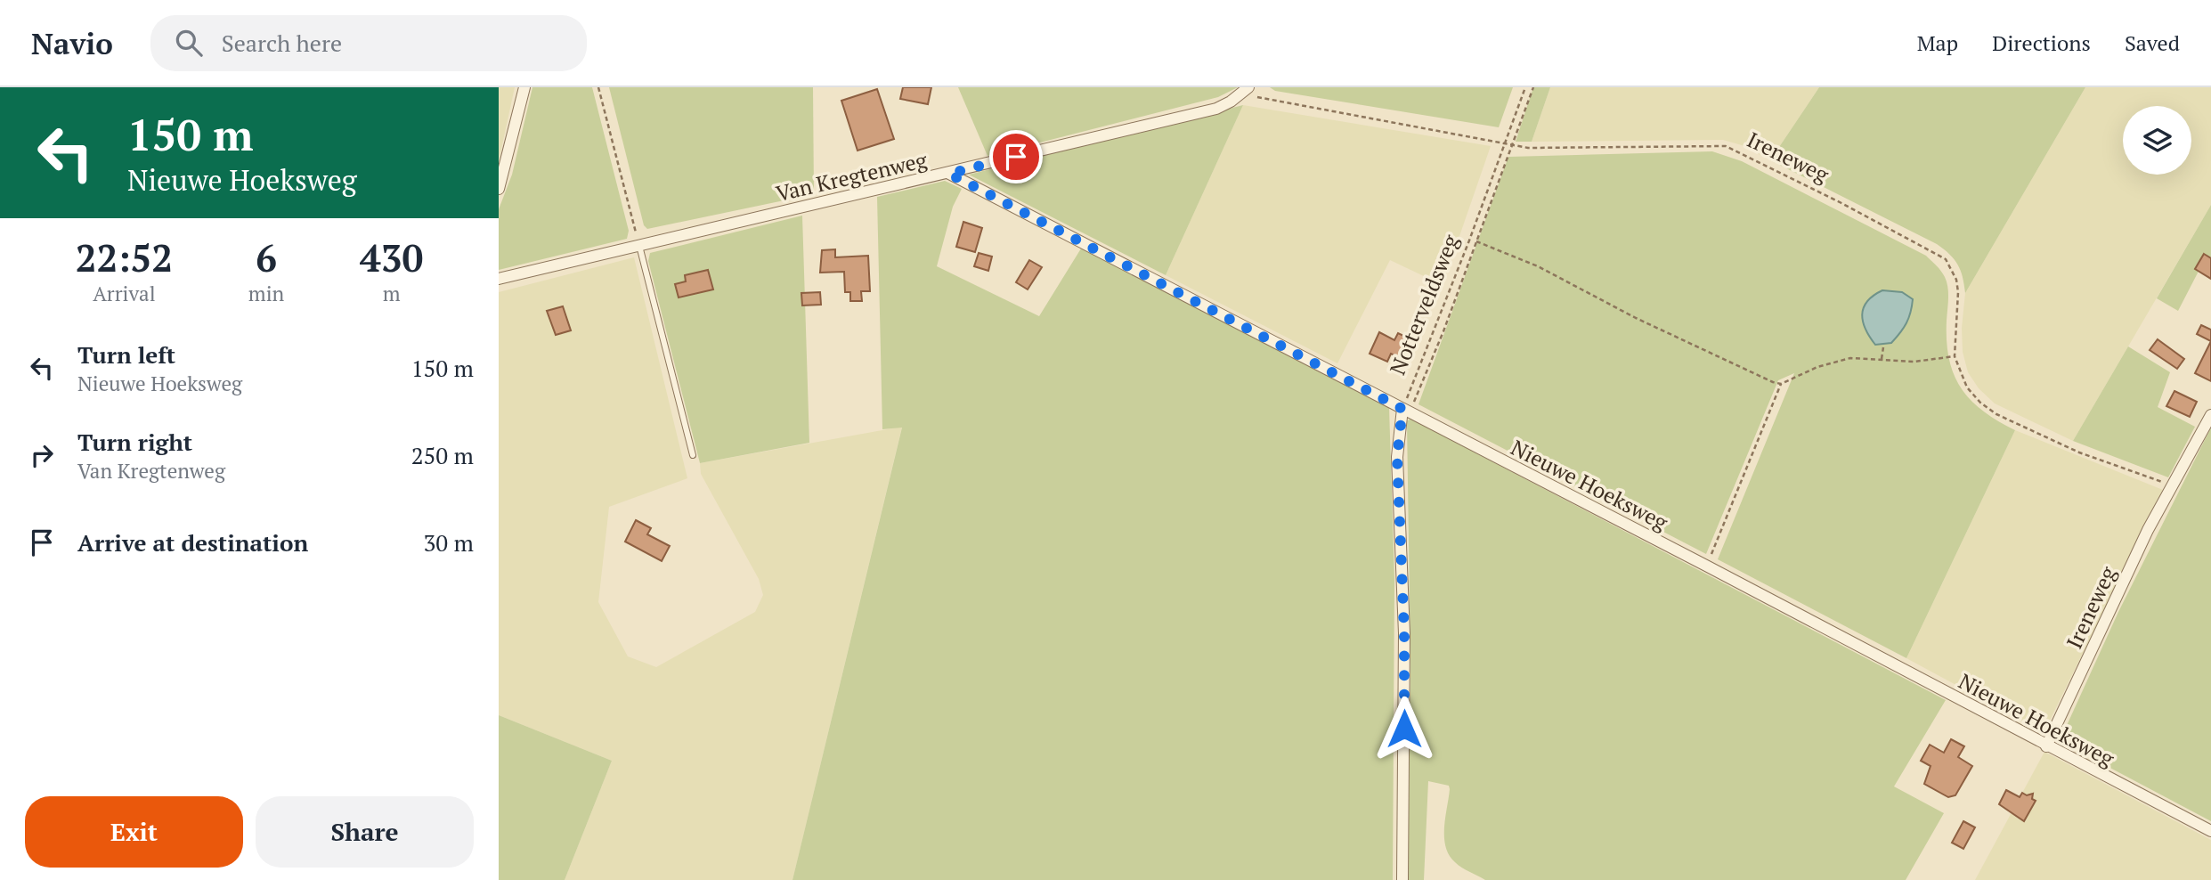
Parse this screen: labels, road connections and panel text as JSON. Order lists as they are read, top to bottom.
{
  "streets": {
    "street": [
      "Ireneweg",
      "Van Kregtenweg",
      "Notterveldsweg",
      "Nieuwe Hoeksweg"
    ]
  },
  "crossings": [
    ["Ireneweg", "Van Kregtenweg"],
    ["Ireneweg", "Notterveldsweg"],
    ["Ireneweg", "Nieuwe Hoeksweg"],
    ["Van Kregtenweg", "Nieuwe Hoeksweg"],
    ["Notterveldsweg", "Nieuwe Hoeksweg"]
  ],
  "page": {
    "header": "Navio",
    "search": "Search here",
    "nav": ["Map", "Directions", "Saved"],
    "turn": ["150 m", "Nieuwe Hoeksweg"],
    "eta": [
      "22:52",
      "Arrival",
      "6",
      "min",
      "430",
      "m"
    ],
    "list": [
      {
        "name": "Turn left",
        "note": "Nieuwe Hoeksweg",
        "value": "150 m"
      },
      {
        "name": "Turn right",
        "note": "Van Kregtenweg",
        "value": "250 m"
      },
      {
        "name": "Arrive at destination",
        "value": "30 m"
      }
    ],
    "buttons": ["Exit", "Share"]
  }
}
